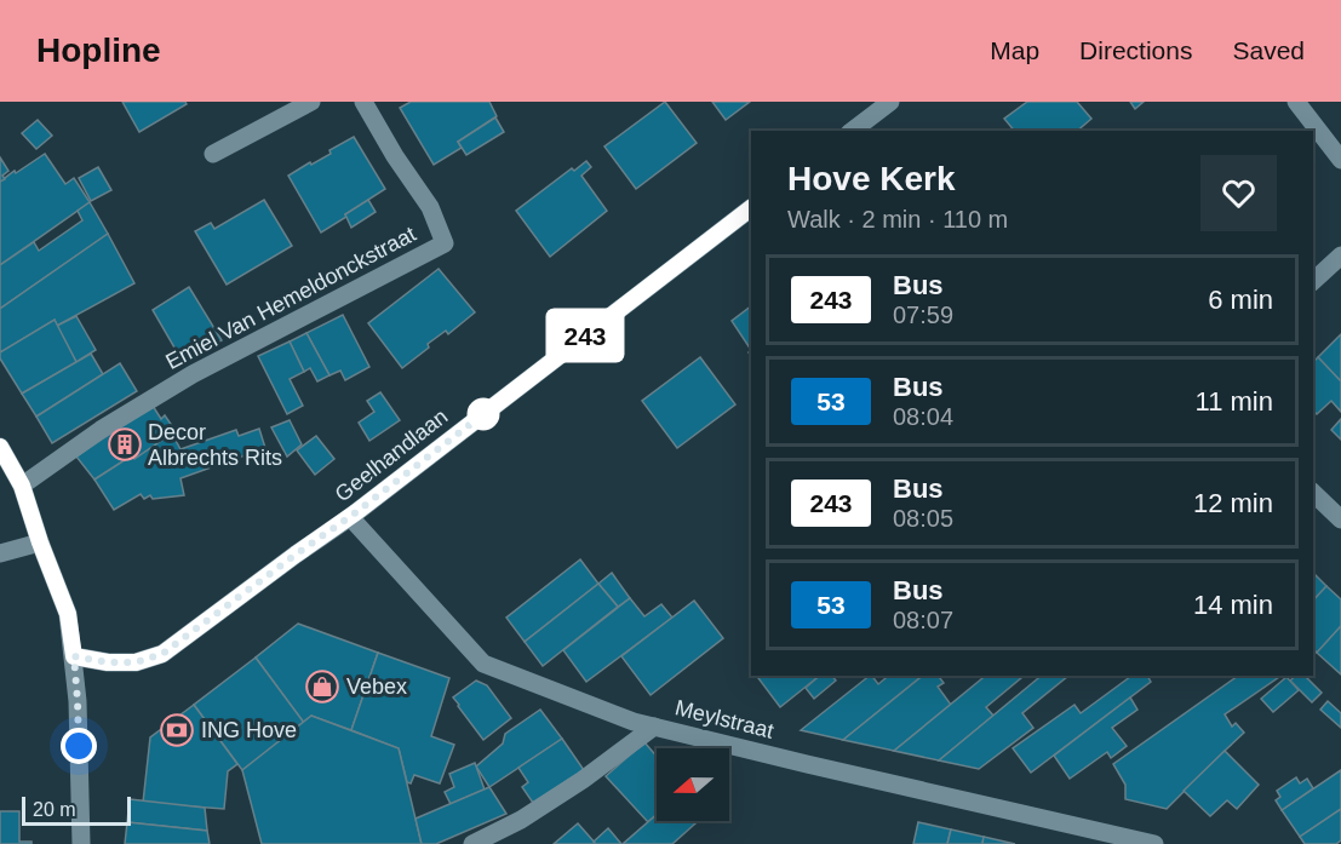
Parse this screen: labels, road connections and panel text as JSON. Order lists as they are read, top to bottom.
{
  "streets": {
    "street": ["Emiel Van Hemeldonckstraat", "Geelhandlaan", "Meylstraat"]
  },
  "crossings": [
    ["Geelhandlaan", "Meylstraat"]
  ],
  "places": {
    "building": ["Decor Albrechts Rits"],
    "shop": ["Vebex"],
    "bank": ["ING Hove"]
  },
  "lines": ["bus line 243"],
  "scale_bar": "20 m",
  "north": "left",
  "page": {
    "header": "Hopline",
    "nav": ["Map", "Directions", "Saved"],
    "on_map": "243",
    "heading": ["Hove Kerk", "Walk · 2 min · 110 m"],
    "list": [
      {
        "mark": "243",
        "name": "Bus",
        "note": "07:59",
        "value": "6 min"
      },
      {
        "mark": "53",
        "name": "Bus",
        "note": "08:04",
        "value": "11 min"
      },
      {
        "mark": "243",
        "name": "Bus",
        "note": "08:05",
        "value": "12 min"
      },
      {
        "mark": "53",
        "name": "Bus",
        "note": "08:07",
        "value": "14 min"
      }
    ],
    "scale": "20 m"
  }
}
